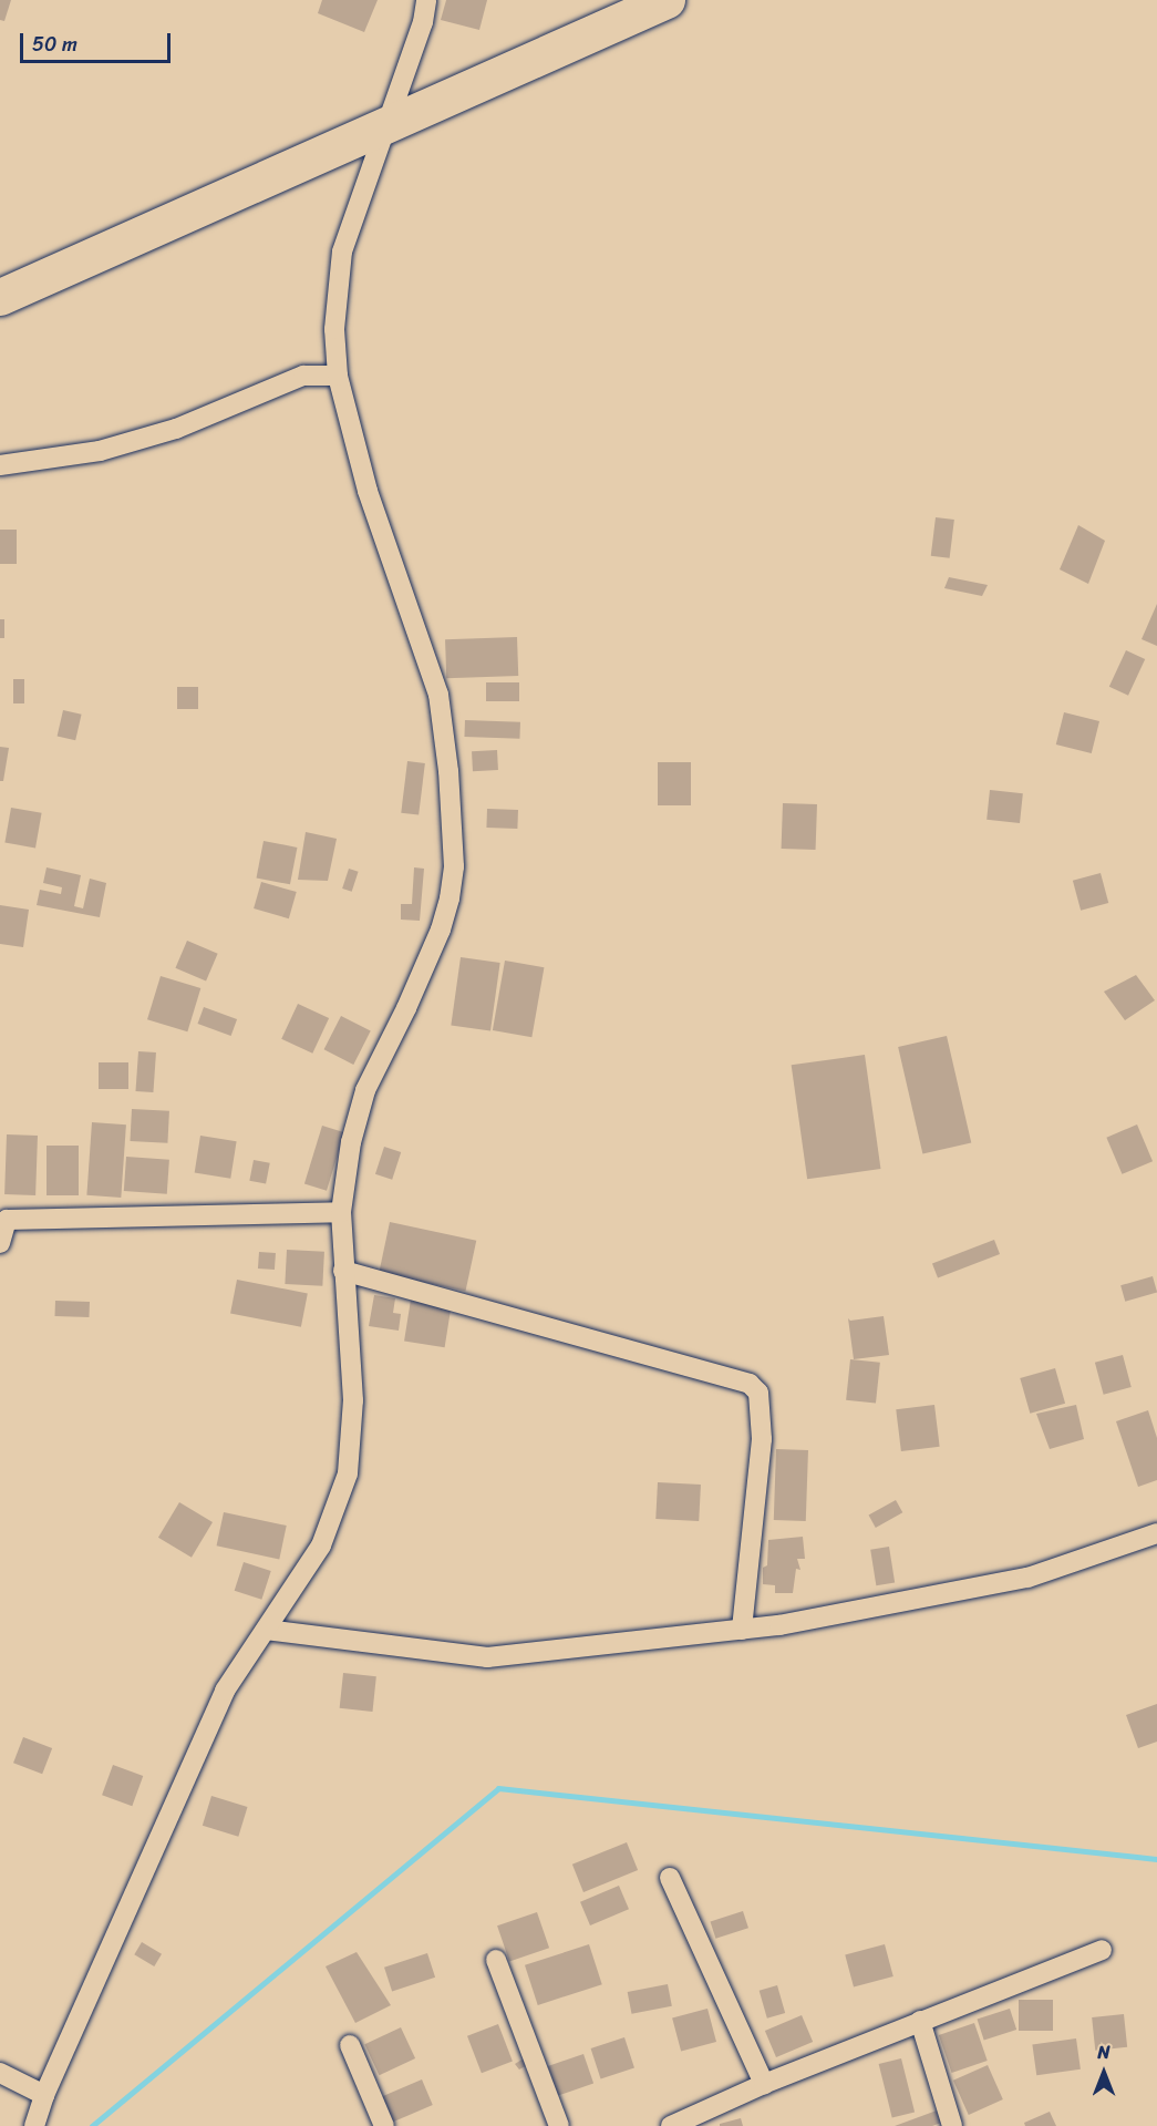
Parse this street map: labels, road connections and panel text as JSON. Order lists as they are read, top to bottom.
{
  "scale_bar": "50 m",
  "north": "top"
}
